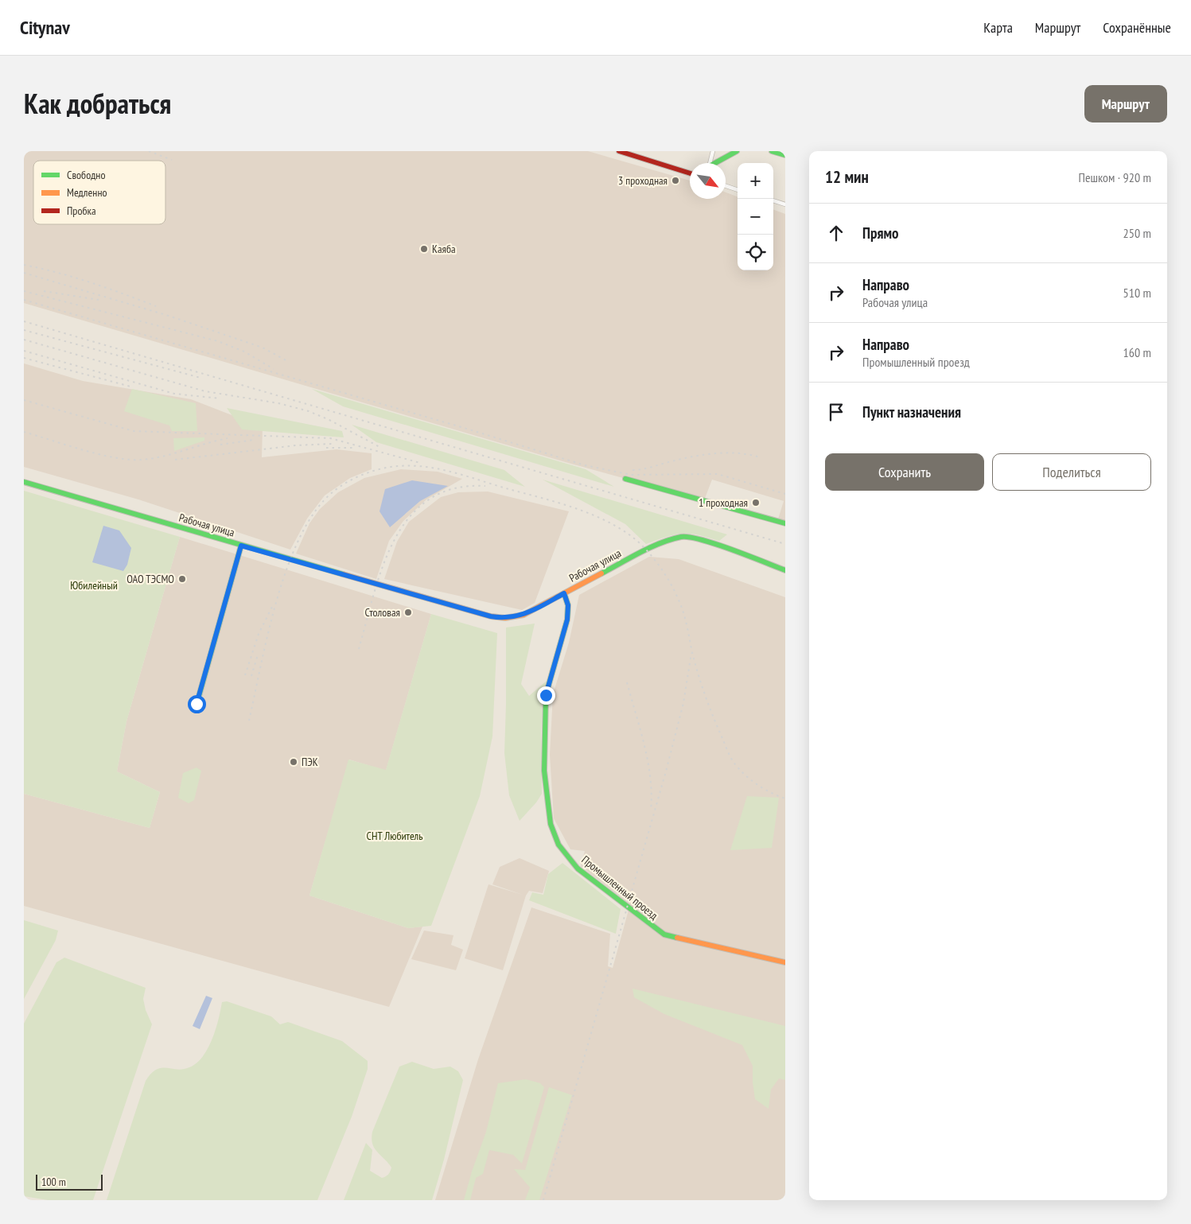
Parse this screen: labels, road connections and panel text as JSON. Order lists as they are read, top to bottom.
{
  "streets": {
    "street": ["Рабочая улица", "Промышленный проезд"]
  },
  "crossings": [
    ["Рабочая улица", "Промышленный проезд"]
  ],
  "parks": ["Юбилейный", "СНТ Любитель"],
  "places": [
    "3 проходная",
    "Каяба",
    "1 проходная",
    "ОАО ТЭСМО",
    "Столовая",
    "ПЭК"
  ],
  "legend": ["Свободно", "Медленно", "Пробка"],
  "scale_bar": "100 m",
  "north": "bottom right",
  "page": {
    "header": "Citynav",
    "nav": ["Карта", "Маршрут", "Сохранённые"],
    "title": "Как добраться",
    "buttons": [
      "Маршрут",
      ["Сохранить", "Поделиться"]
    ],
    "heading": ["12 мин", "Пешком · 920 m"],
    "map_buttons": ["+", "−"],
    "list": [
      ["Прямо", "250 m"],
      ["Направо", "Рабочая улица", "510 m"],
      ["Направо", "Промышленный проезд", "160 m"],
      "Пункт назначения"
    ],
    "scale": "100 m"
  }
}
